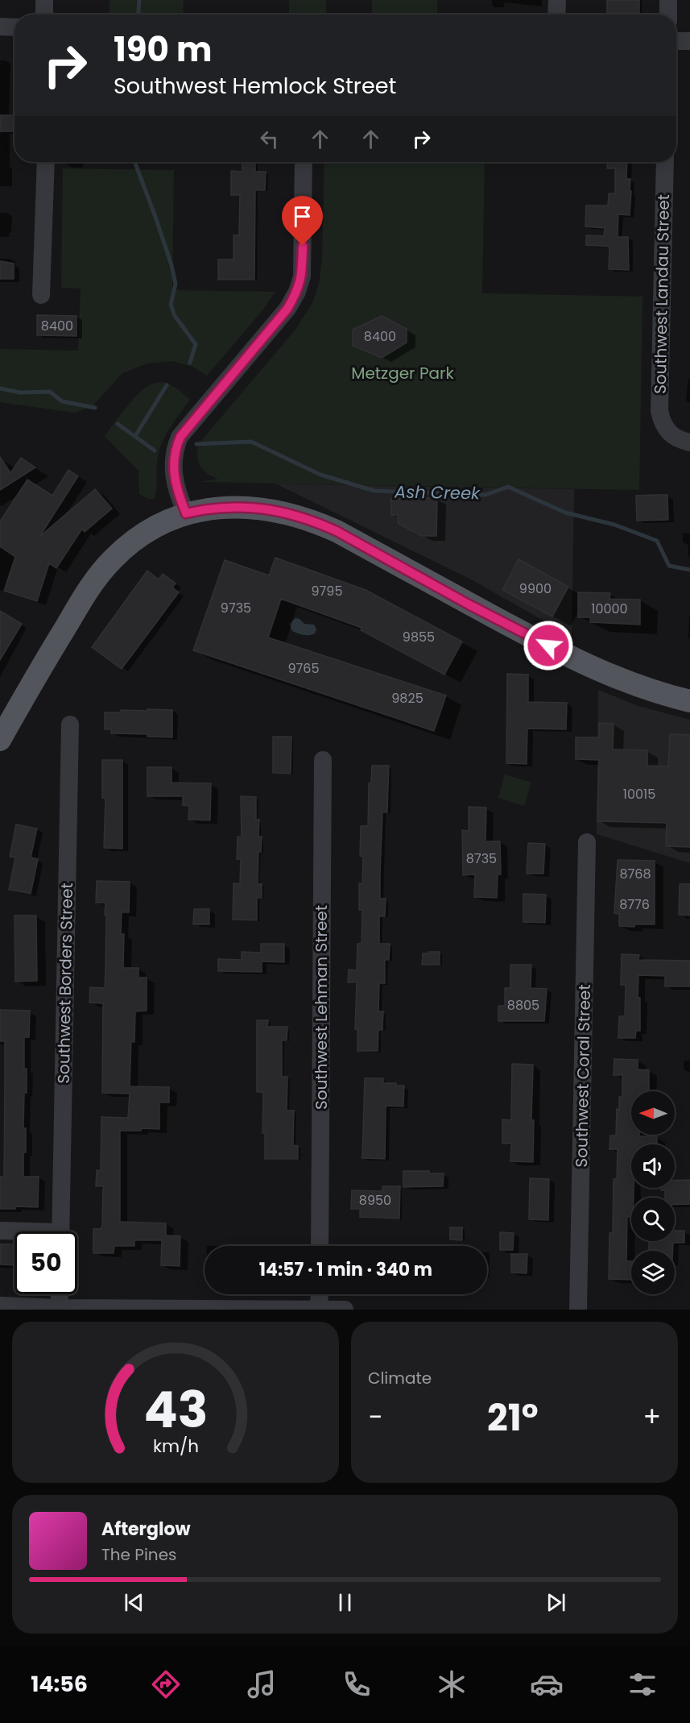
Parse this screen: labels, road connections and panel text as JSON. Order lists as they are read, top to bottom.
{
  "streets": {
    "street": [
      "Southwest Landau Street",
      "Southwest Borders Street",
      "Southwest Lehman Street",
      "Southwest Coral Street"
    ]
  },
  "water": ["Ash Creek"],
  "parks": ["Metzger Park"],
  "house_numbers": [
    "8400",
    "8400",
    "9900",
    "9795",
    "9735",
    "10000",
    "9855",
    "9765",
    "9825",
    "10015",
    "8735",
    "8768",
    "8776",
    "8805",
    "8950"
  ],
  "north": "left",
  "page": {
    "turn": ["190 m", "Southwest Hemlock Street"],
    "limit": "50",
    "trip": "14:57 · 1 min · 340 m",
    "tile": "Climate",
    "heat": ["−", "21°", "+"],
    "song": ["Afterglow", "The Pines"],
    "tabs": "14:56",
    "gauge": ["43", "km/h"]
  }
}
